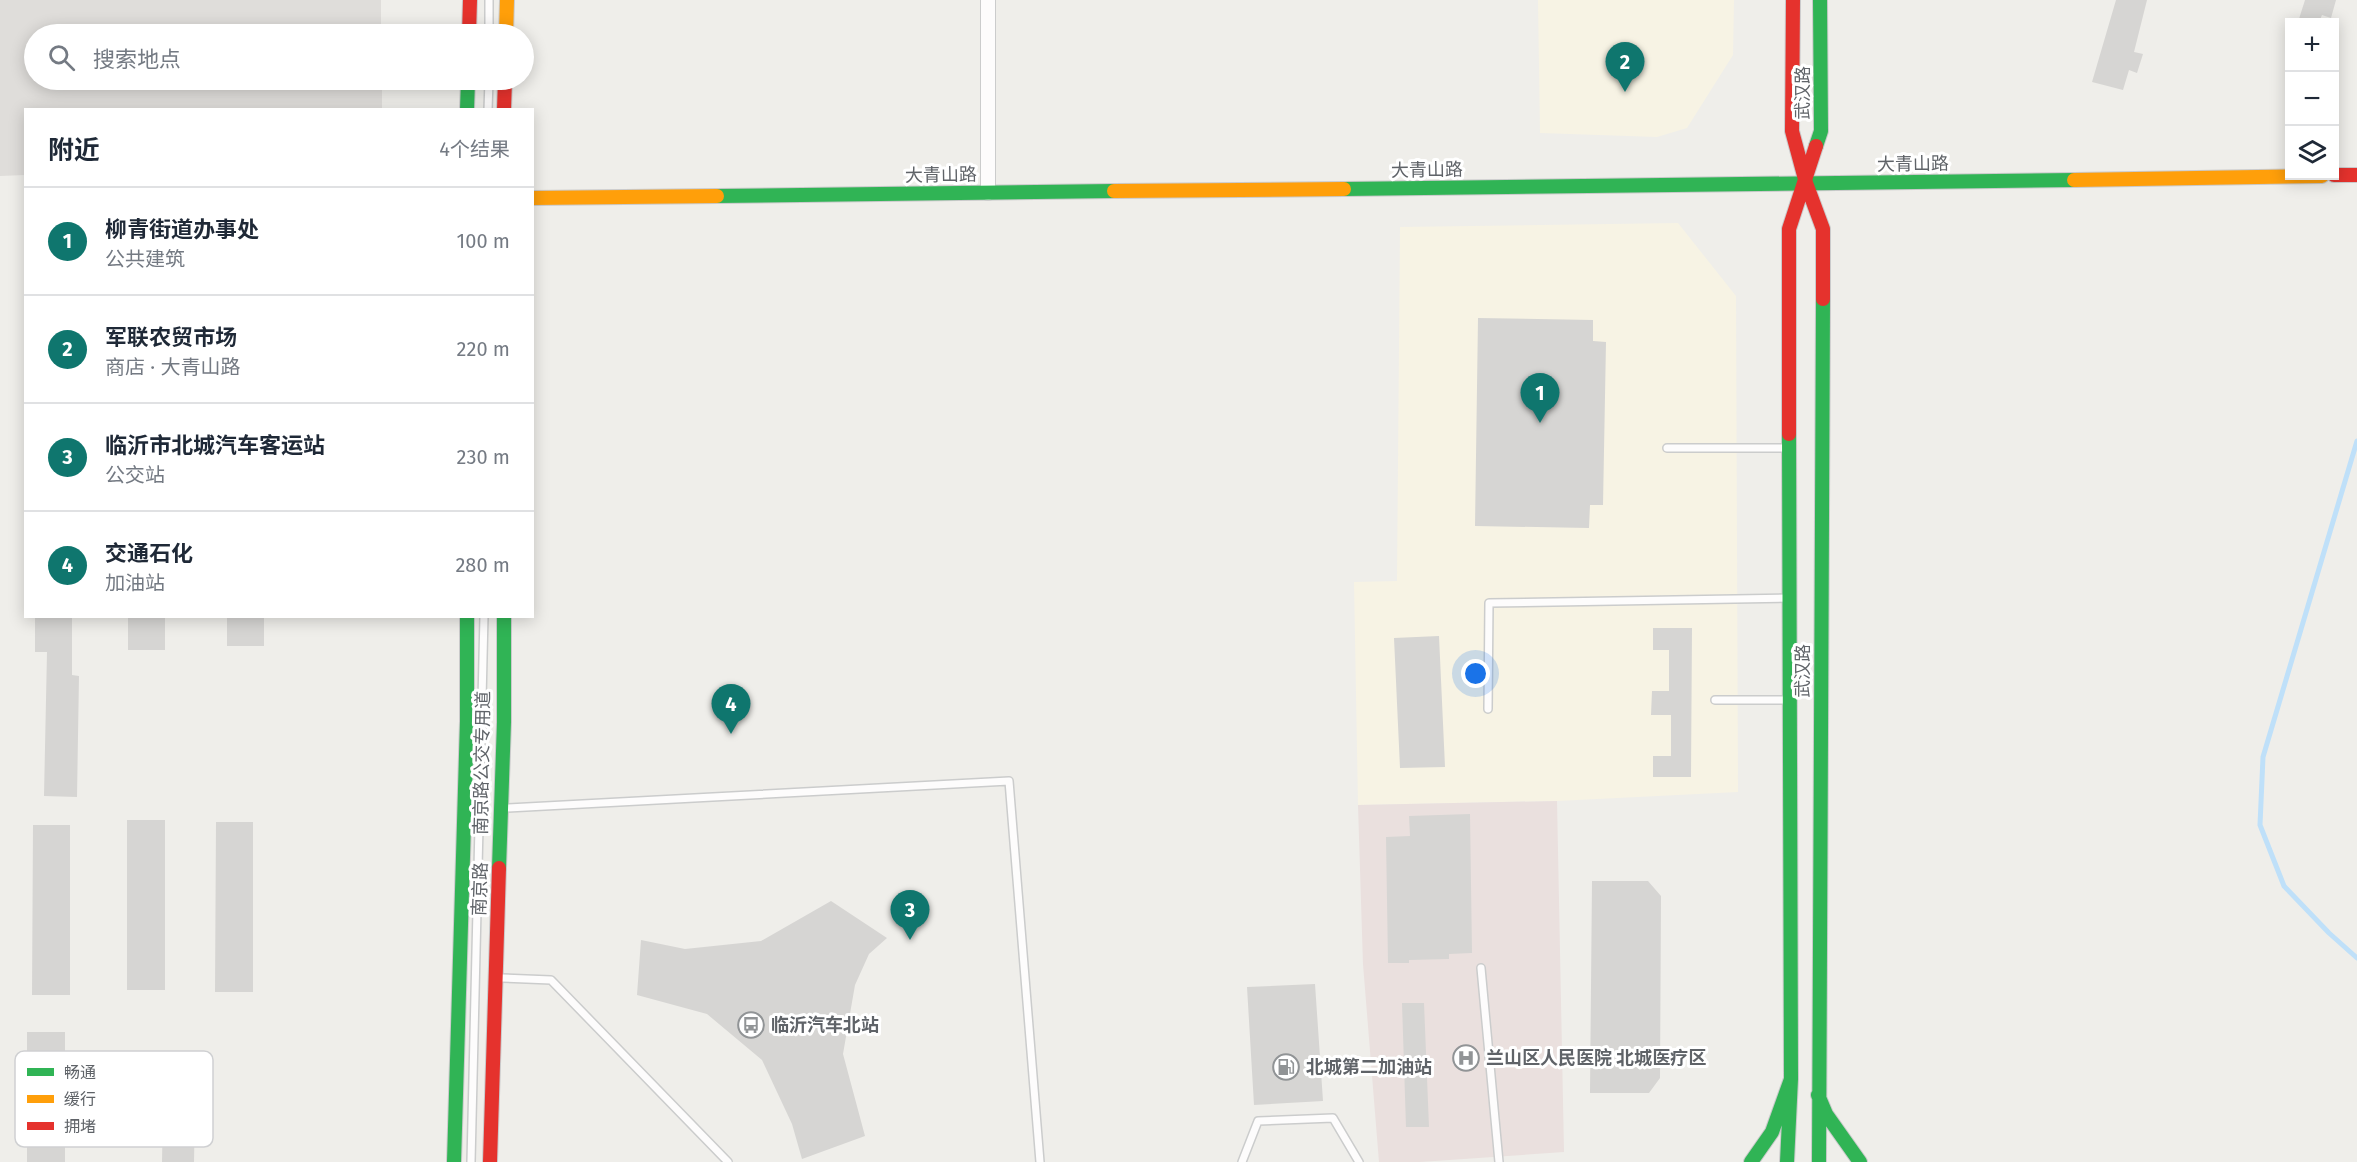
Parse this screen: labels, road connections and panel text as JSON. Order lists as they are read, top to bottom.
{
  "streets": {
    "main road": ["武汉路", "大青山路", "南京路"],
    "lane": ["南京路公交专用道"]
  },
  "crossings": [
    ["武汉路", "大青山路"]
  ],
  "places": {
    "bus stop": ["临沂汽车北站"],
    "hospital": ["兰山区人民医院 北城医疗区"],
    "fuel station": ["北城第二加油站"]
  },
  "legend": ["畅通", "缓行", "拥堵"],
  "page": {
    "map_buttons": ["+", "−"],
    "search": "搜索地点",
    "pins": [
      "2",
      "1",
      "4",
      "3"
    ],
    "heading": ["附近", "4个结果"],
    "list": [
      {
        "mark": "1",
        "name": "柳青街道办事处",
        "note": "公共建筑",
        "value": "100 m"
      },
      {
        "mark": "2",
        "name": "军联农贸市场",
        "note": "商店 · 大青山路",
        "value": "220 m"
      },
      {
        "mark": "3",
        "name": "临沂市北城汽车客运站",
        "note": "公交站",
        "value": "230 m"
      },
      {
        "mark": "4",
        "name": "交通石化",
        "note": "加油站",
        "value": "280 m"
      }
    ]
  }
}
